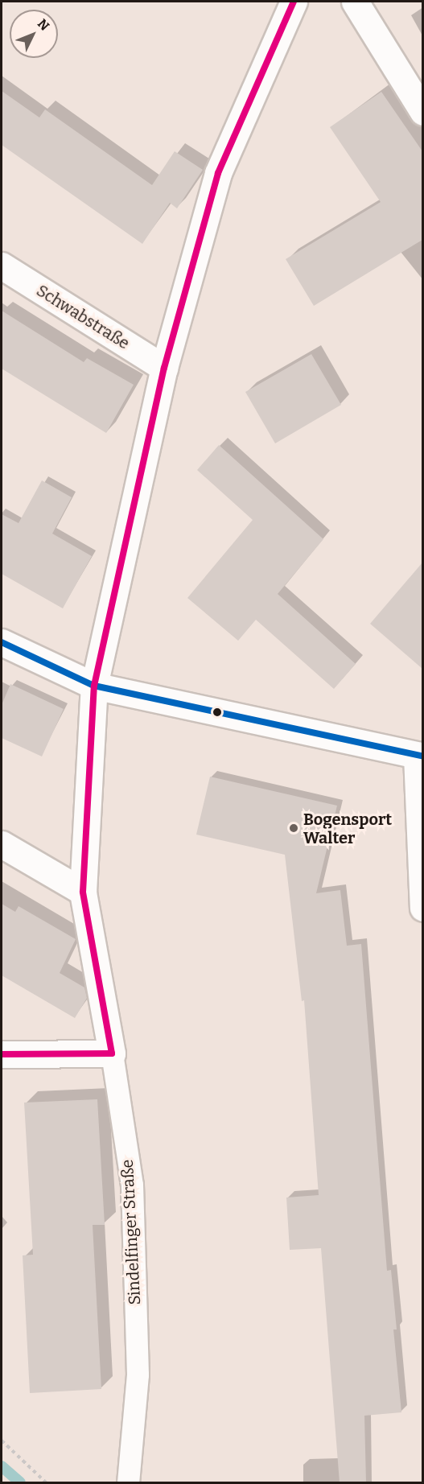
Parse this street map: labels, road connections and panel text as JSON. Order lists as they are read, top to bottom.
{
  "streets": {
    "street": ["Schwabstraße", "Sindelfinger Straße"]
  },
  "crossings": [
    ["Schwabstraße", "Sindelfinger Straße"]
  ],
  "places": ["Bogensport Walter"],
  "north": "top right"
}
